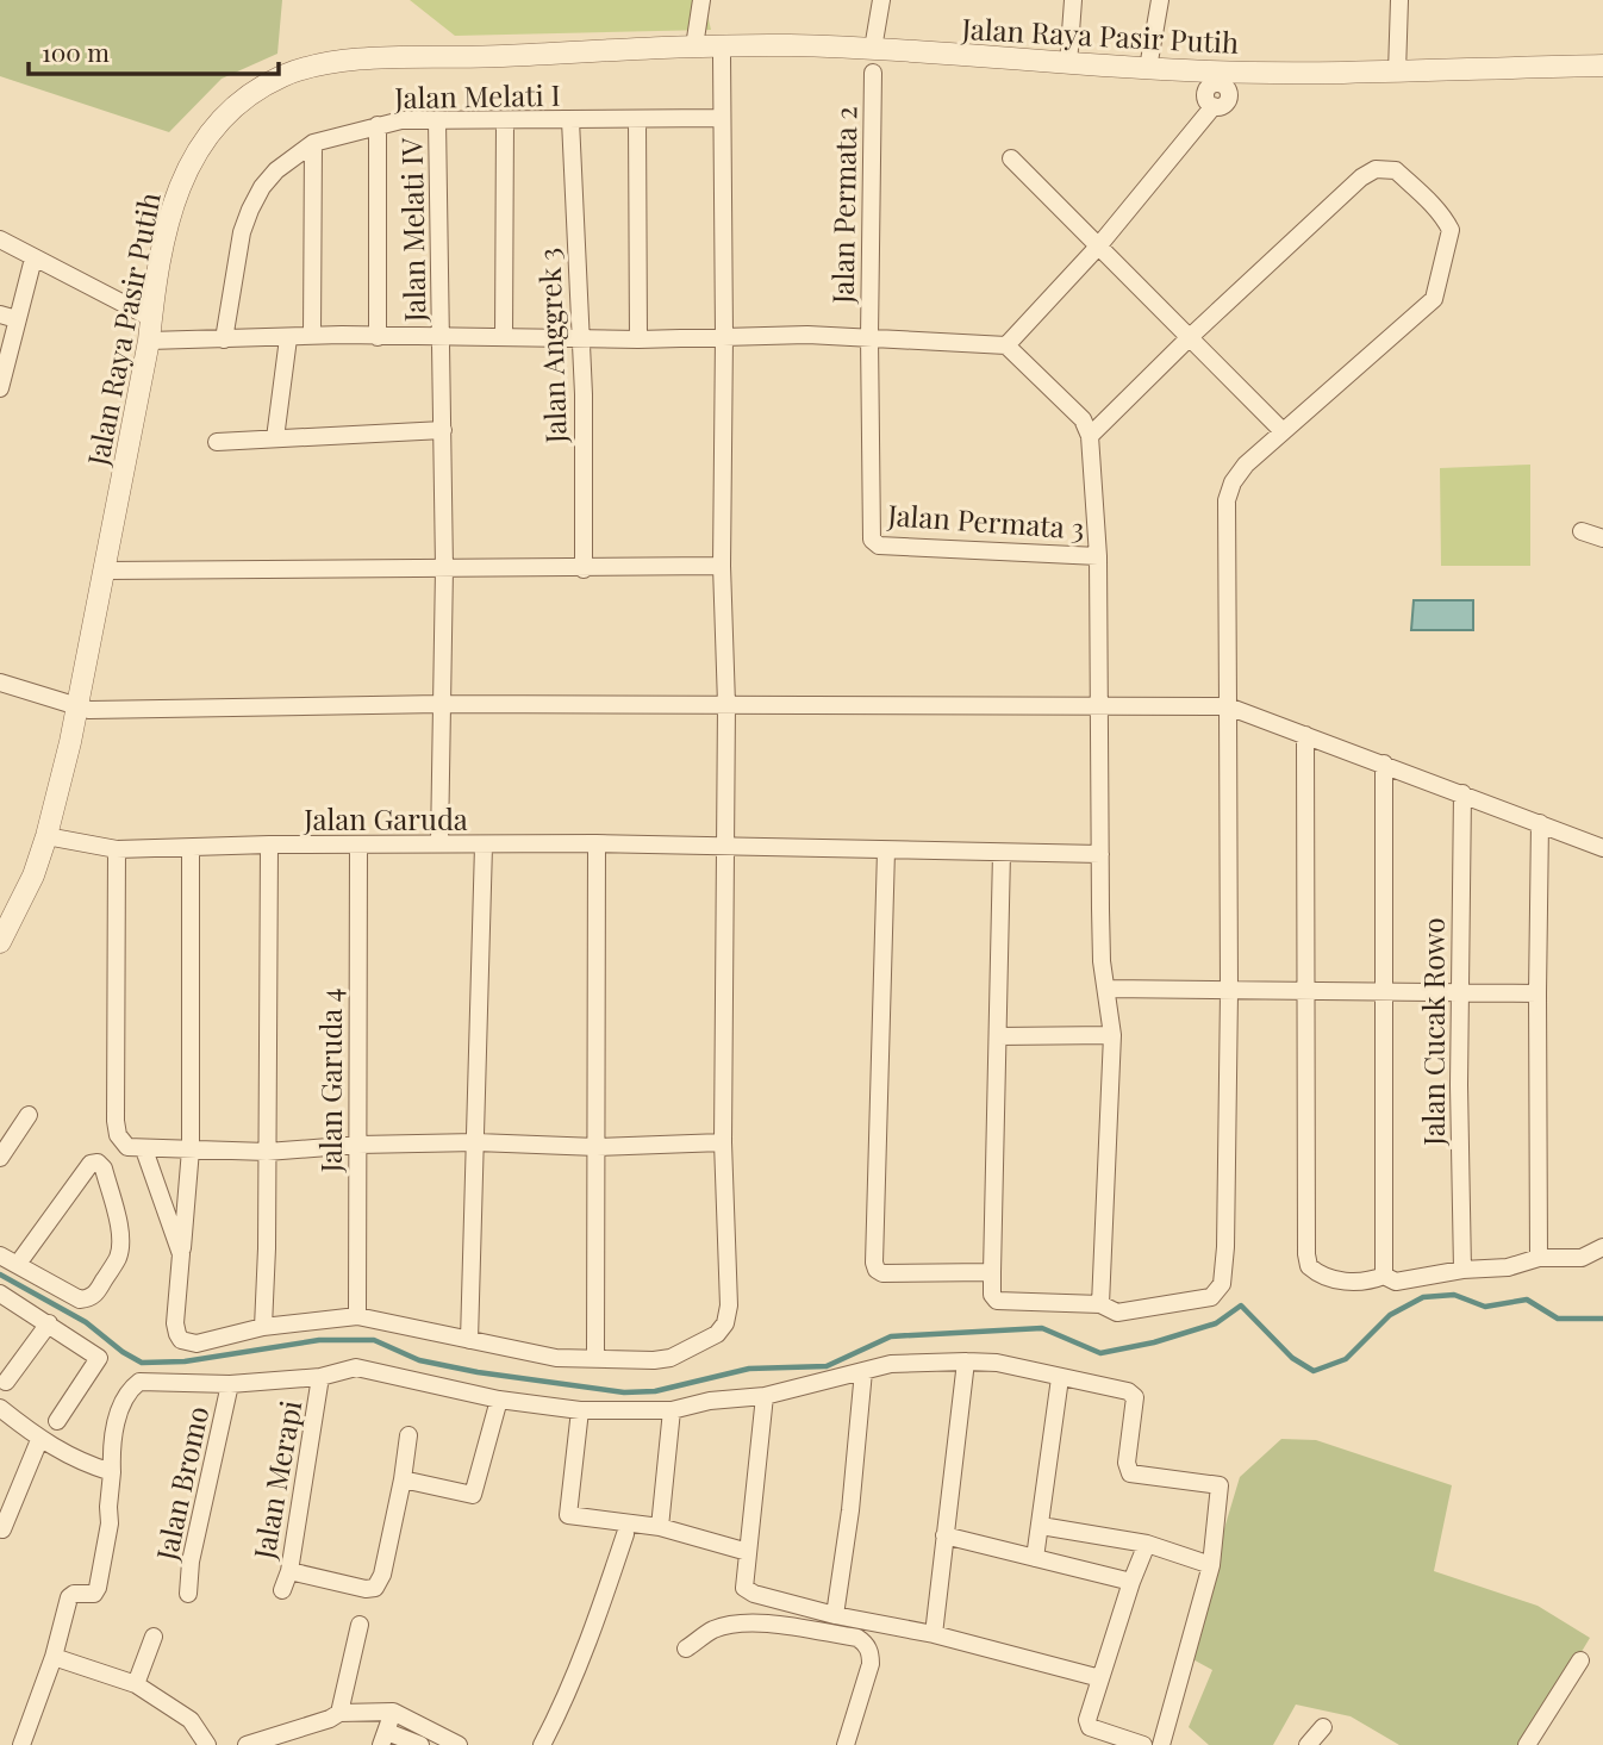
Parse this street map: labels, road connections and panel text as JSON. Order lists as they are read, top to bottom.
{
  "streets": {
    "street": [
      "Jalan Raya Pasir Putih",
      "Jalan Melati I",
      "Jalan Permata 2",
      "Jalan Melati IV",
      "Jalan Anggrek 3",
      "Jalan Permata 3",
      "Jalan Garuda",
      "Jalan Cucak Rowo",
      "Jalan Garuda 4",
      "Jalan Merapi",
      "Jalan Bromo"
    ]
  },
  "crossings": [
    ["Jalan Raya Pasir Putih", "Jalan Garuda"],
    ["Jalan Melati I", "Jalan Melati IV"],
    ["Jalan Melati I", "Jalan Anggrek 3"],
    ["Jalan Permata 2", "Jalan Permata 3"],
    ["Jalan Melati IV", "Jalan Garuda"],
    ["Jalan Garuda", "Jalan Garuda 4"]
  ],
  "scale_bar": "100 m"
}
